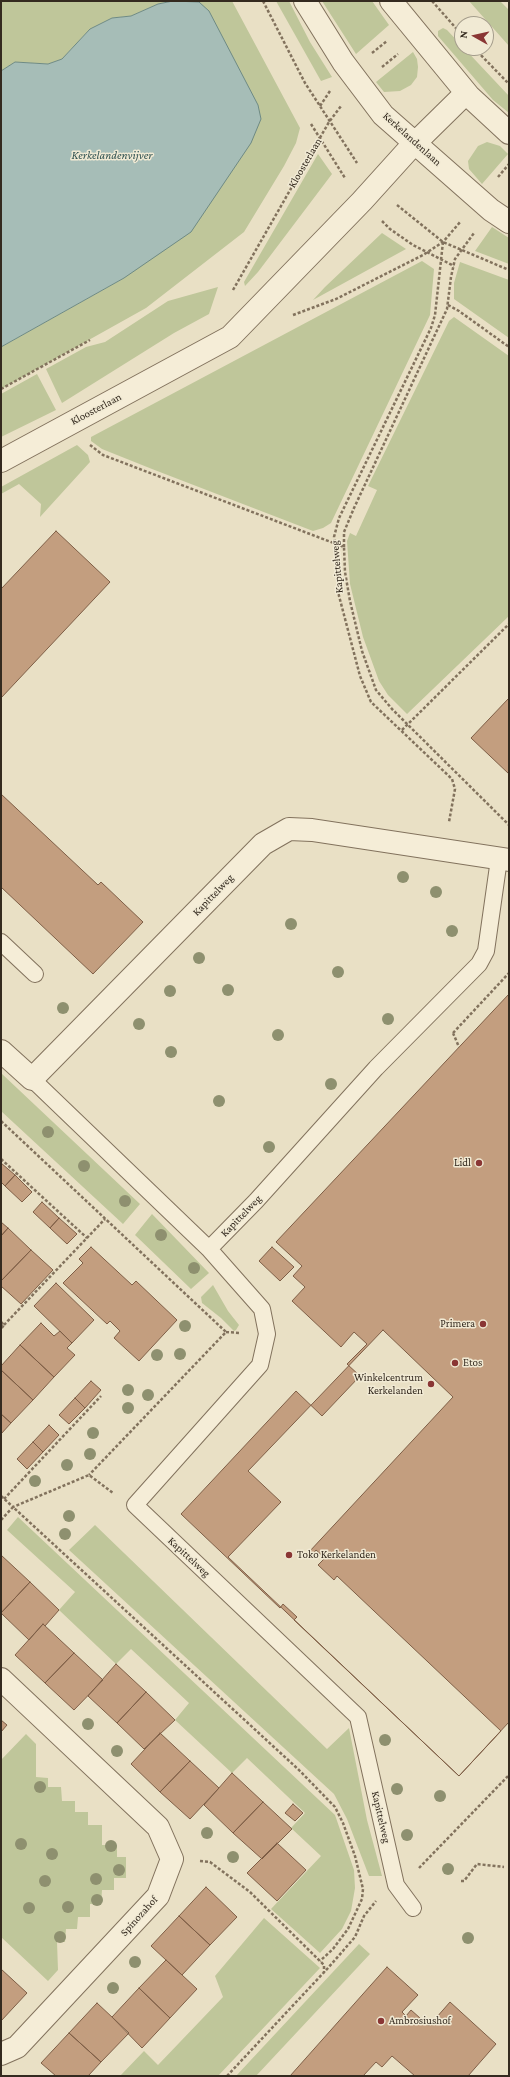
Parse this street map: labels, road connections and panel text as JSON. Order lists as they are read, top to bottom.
{
  "streets": {
    "street": [
      "Kerkelandenlaan",
      "Kloosterlaan",
      "Kapittelweg",
      "Spinozahof"
    ]
  },
  "crossings": [
    ["Kerkelandenlaan", "Kloosterlaan"]
  ],
  "water": ["Kerkelandenvijver"],
  "places": [
    "Lidl",
    "Primera",
    "Etos",
    "Winkelcentrum Kerkelanden",
    "Toko Kerkelanden",
    "Ambrosiushof"
  ],
  "north": "left"
}
